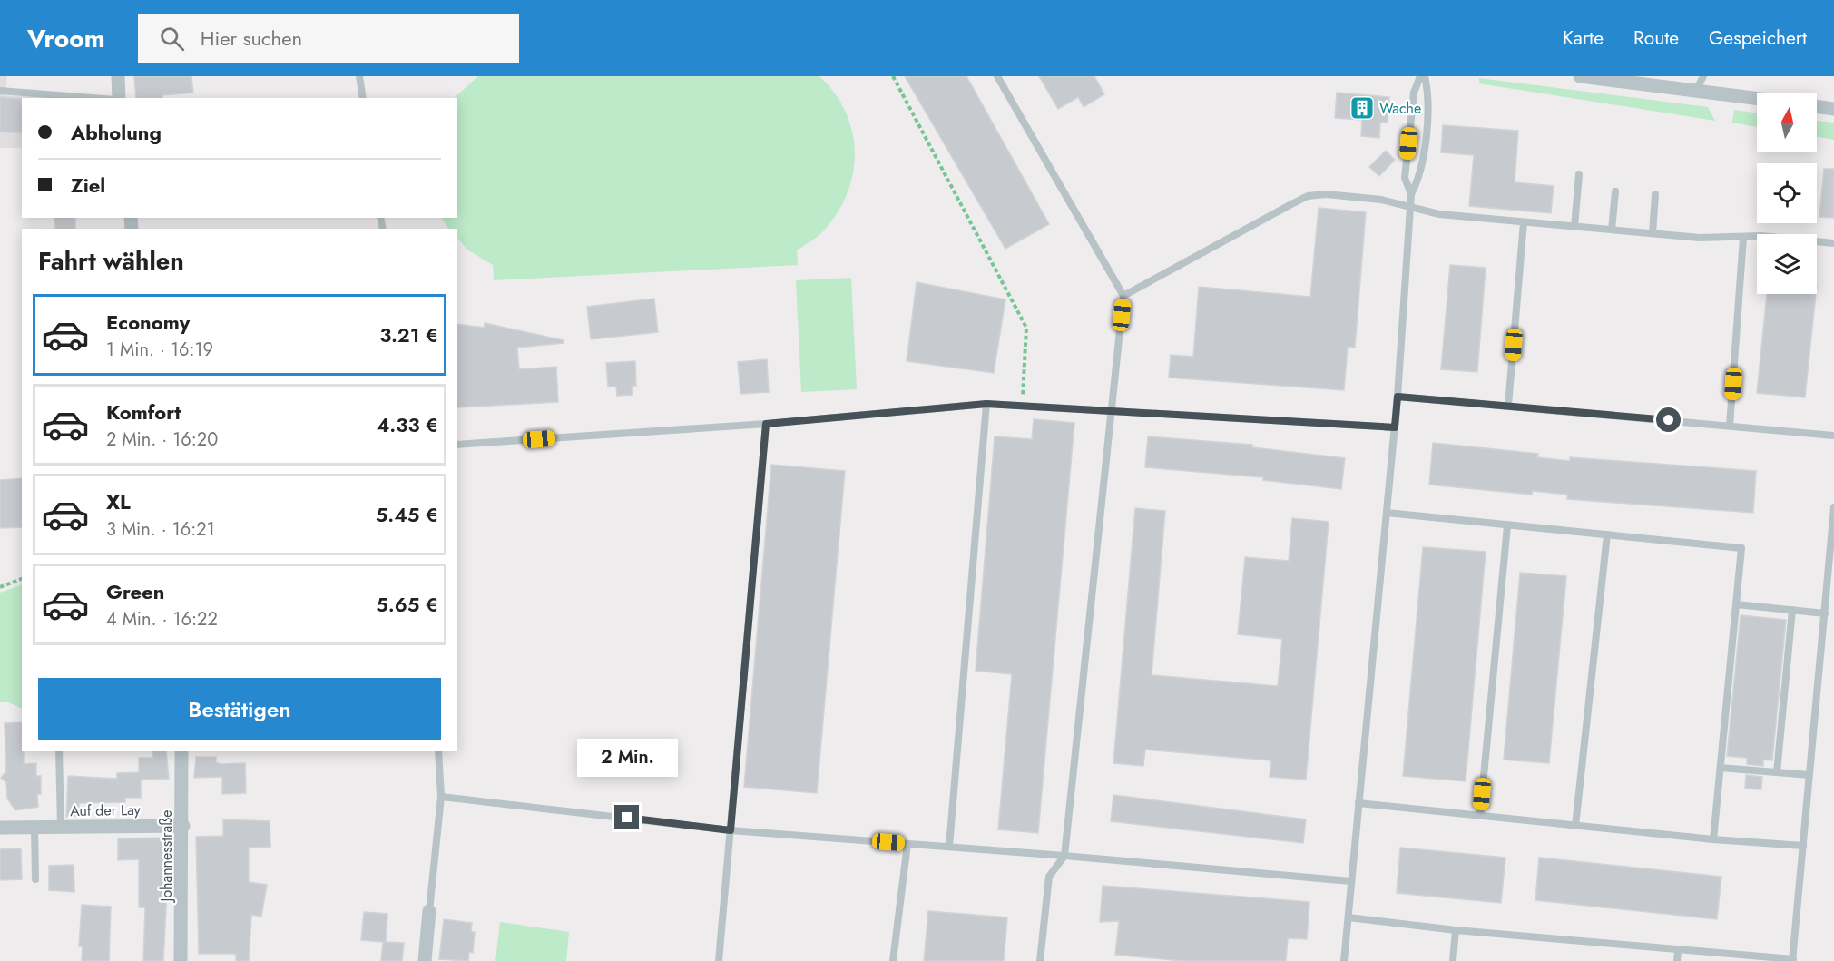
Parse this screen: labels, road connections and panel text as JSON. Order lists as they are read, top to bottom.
{
  "streets": {
    "street": ["Auf der Lay", "Johannesstraße"]
  },
  "crossings": [
    ["Auf der Lay", "Johannesstraße"]
  ],
  "places": {
    "building": ["Wache"]
  },
  "north": "top",
  "page": {
    "header": "Vroom",
    "search": "Hier suchen",
    "nav": ["Karte", "Route", "Gespeichert"],
    "banner": ["Abholung", "Ziel"],
    "heading": "Fahrt wählen",
    "list": [
      {
        "name": "Economy",
        "note": "1 Min. · 16:19",
        "value": "3.21 €"
      },
      {
        "name": "Komfort",
        "note": "2 Min. · 16:20",
        "value": "4.33 €"
      },
      {
        "name": "XL",
        "note": "3 Min. · 16:21",
        "value": "5.45 €"
      },
      {
        "name": "Green",
        "note": "4 Min. · 16:22",
        "value": "5.65 €"
      }
    ],
    "buttons": "Bestätigen",
    "bubble": "2 Min."
  }
}
